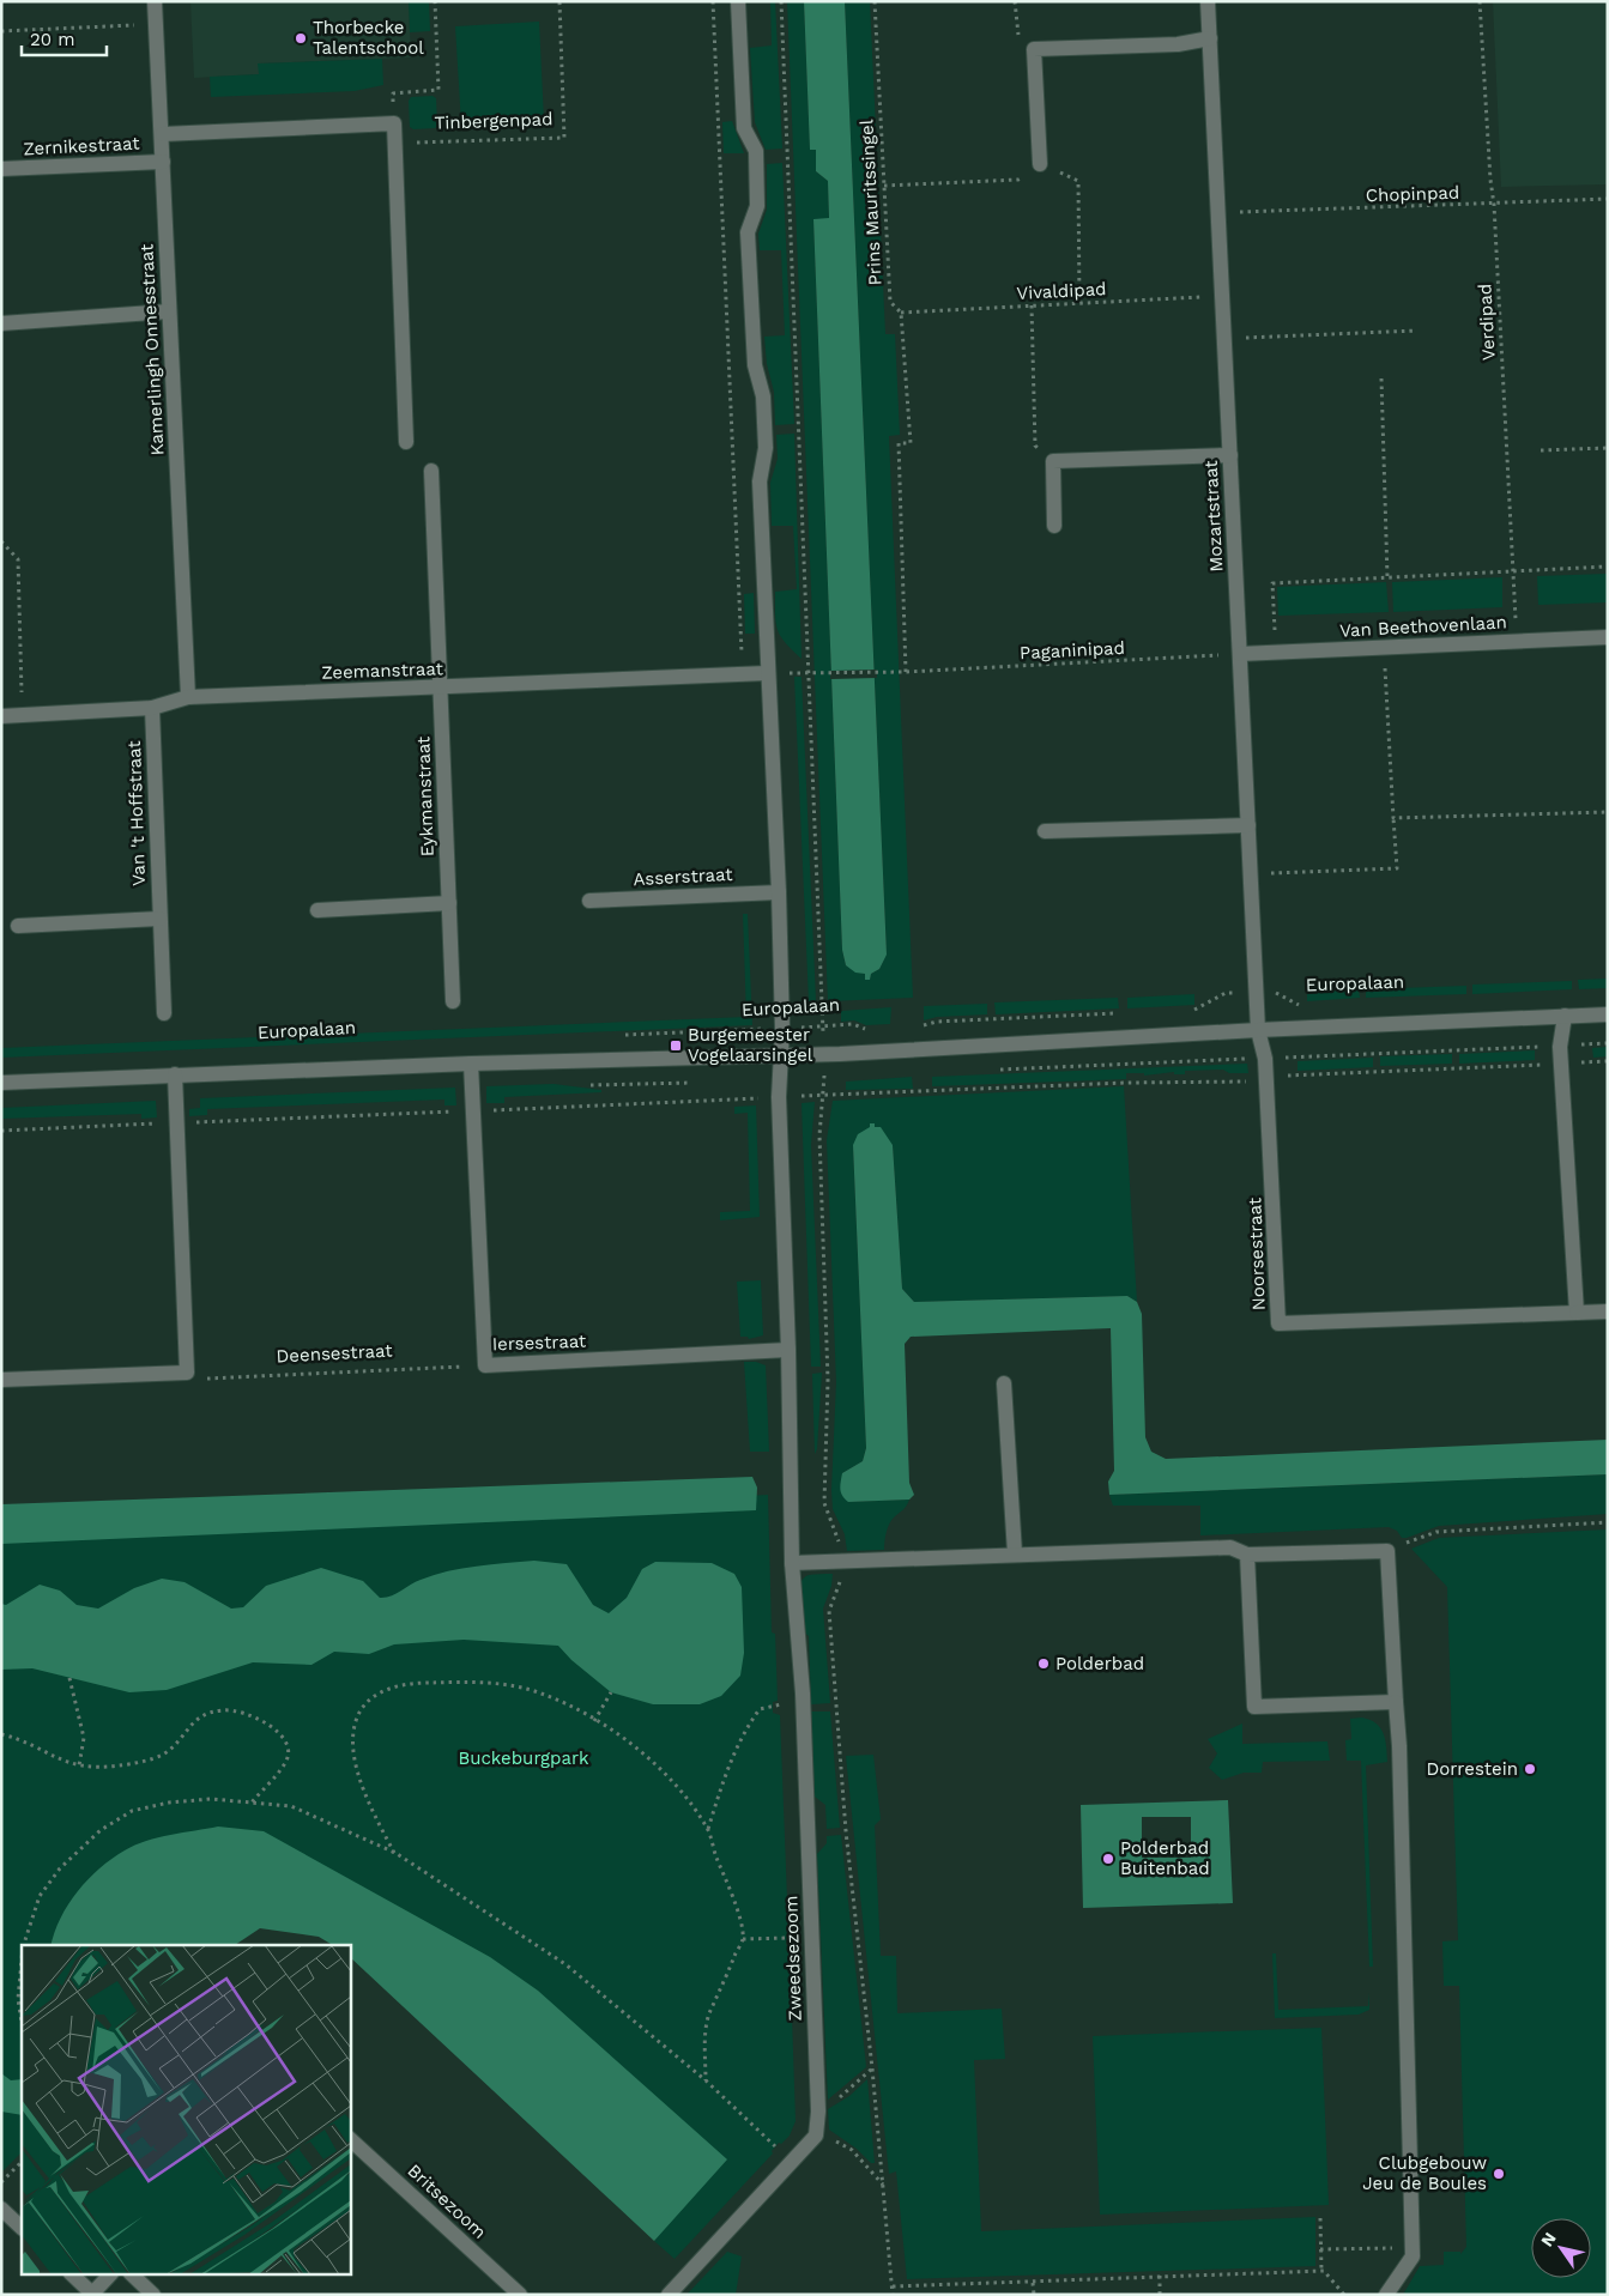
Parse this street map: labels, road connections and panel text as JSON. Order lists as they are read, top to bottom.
{
  "streets": {
    "street": [
      "Zernikestraat",
      "Kamerlingh Onnesstraat",
      "Mozartstraat",
      "Van Beethovenlaan",
      "Zeemanstraat",
      "Eykmanstraat",
      "Van 't Hoffstraat",
      "Asserstraat",
      "Noorsestraat",
      "Iersestraat",
      "Zweedsezoom",
      "Britsezoom"
    ],
    "path": [
      "Tinbergenpad",
      "Chopinpad",
      "Prins Mauritssingel",
      "Vivaldipad",
      "Verdipad",
      "Paganinipad",
      "Europalaan",
      "Deensestraat"
    ]
  },
  "crossings": [
    ["Zernikestraat", "Kamerlingh Onnesstraat"],
    ["Chopinpad", "Verdipad"],
    ["Chopinpad", "Mozartstraat"],
    ["Prins Mauritssingel", "Vivaldipad"],
    ["Prins Mauritssingel", "Paganinipad"],
    ["Vivaldipad", "Mozartstraat"],
    ["Verdipad", "Van Beethovenlaan"],
    ["Kamerlingh Onnesstraat", "Zeemanstraat"],
    ["Mozartstraat", "Van Beethovenlaan"],
    ["Mozartstraat", "Paganinipad"],
    ["Mozartstraat", "Europalaan"],
    ["Mozartstraat", "Noorsestraat"],
    ["Van Beethovenlaan", "Paganinipad"],
    ["Zeemanstraat", "Eykmanstraat"],
    ["Zeemanstraat", "Van 't Hoffstraat"],
    ["Iersestraat", "Deensestraat"]
  ],
  "parks": ["Buckeburgpark"],
  "places": {
    "other": [
      "Thorbecke Talentschool",
      "Polderbad",
      "Dorrestein",
      "Polderbad Buitenbad",
      "Clubgebouw Jeu de Boules"
    ],
    "transit": ["Burgemeester Vogelaarsingel"]
  },
  "scale_bar": "20 m",
  "north": "top left"
}
